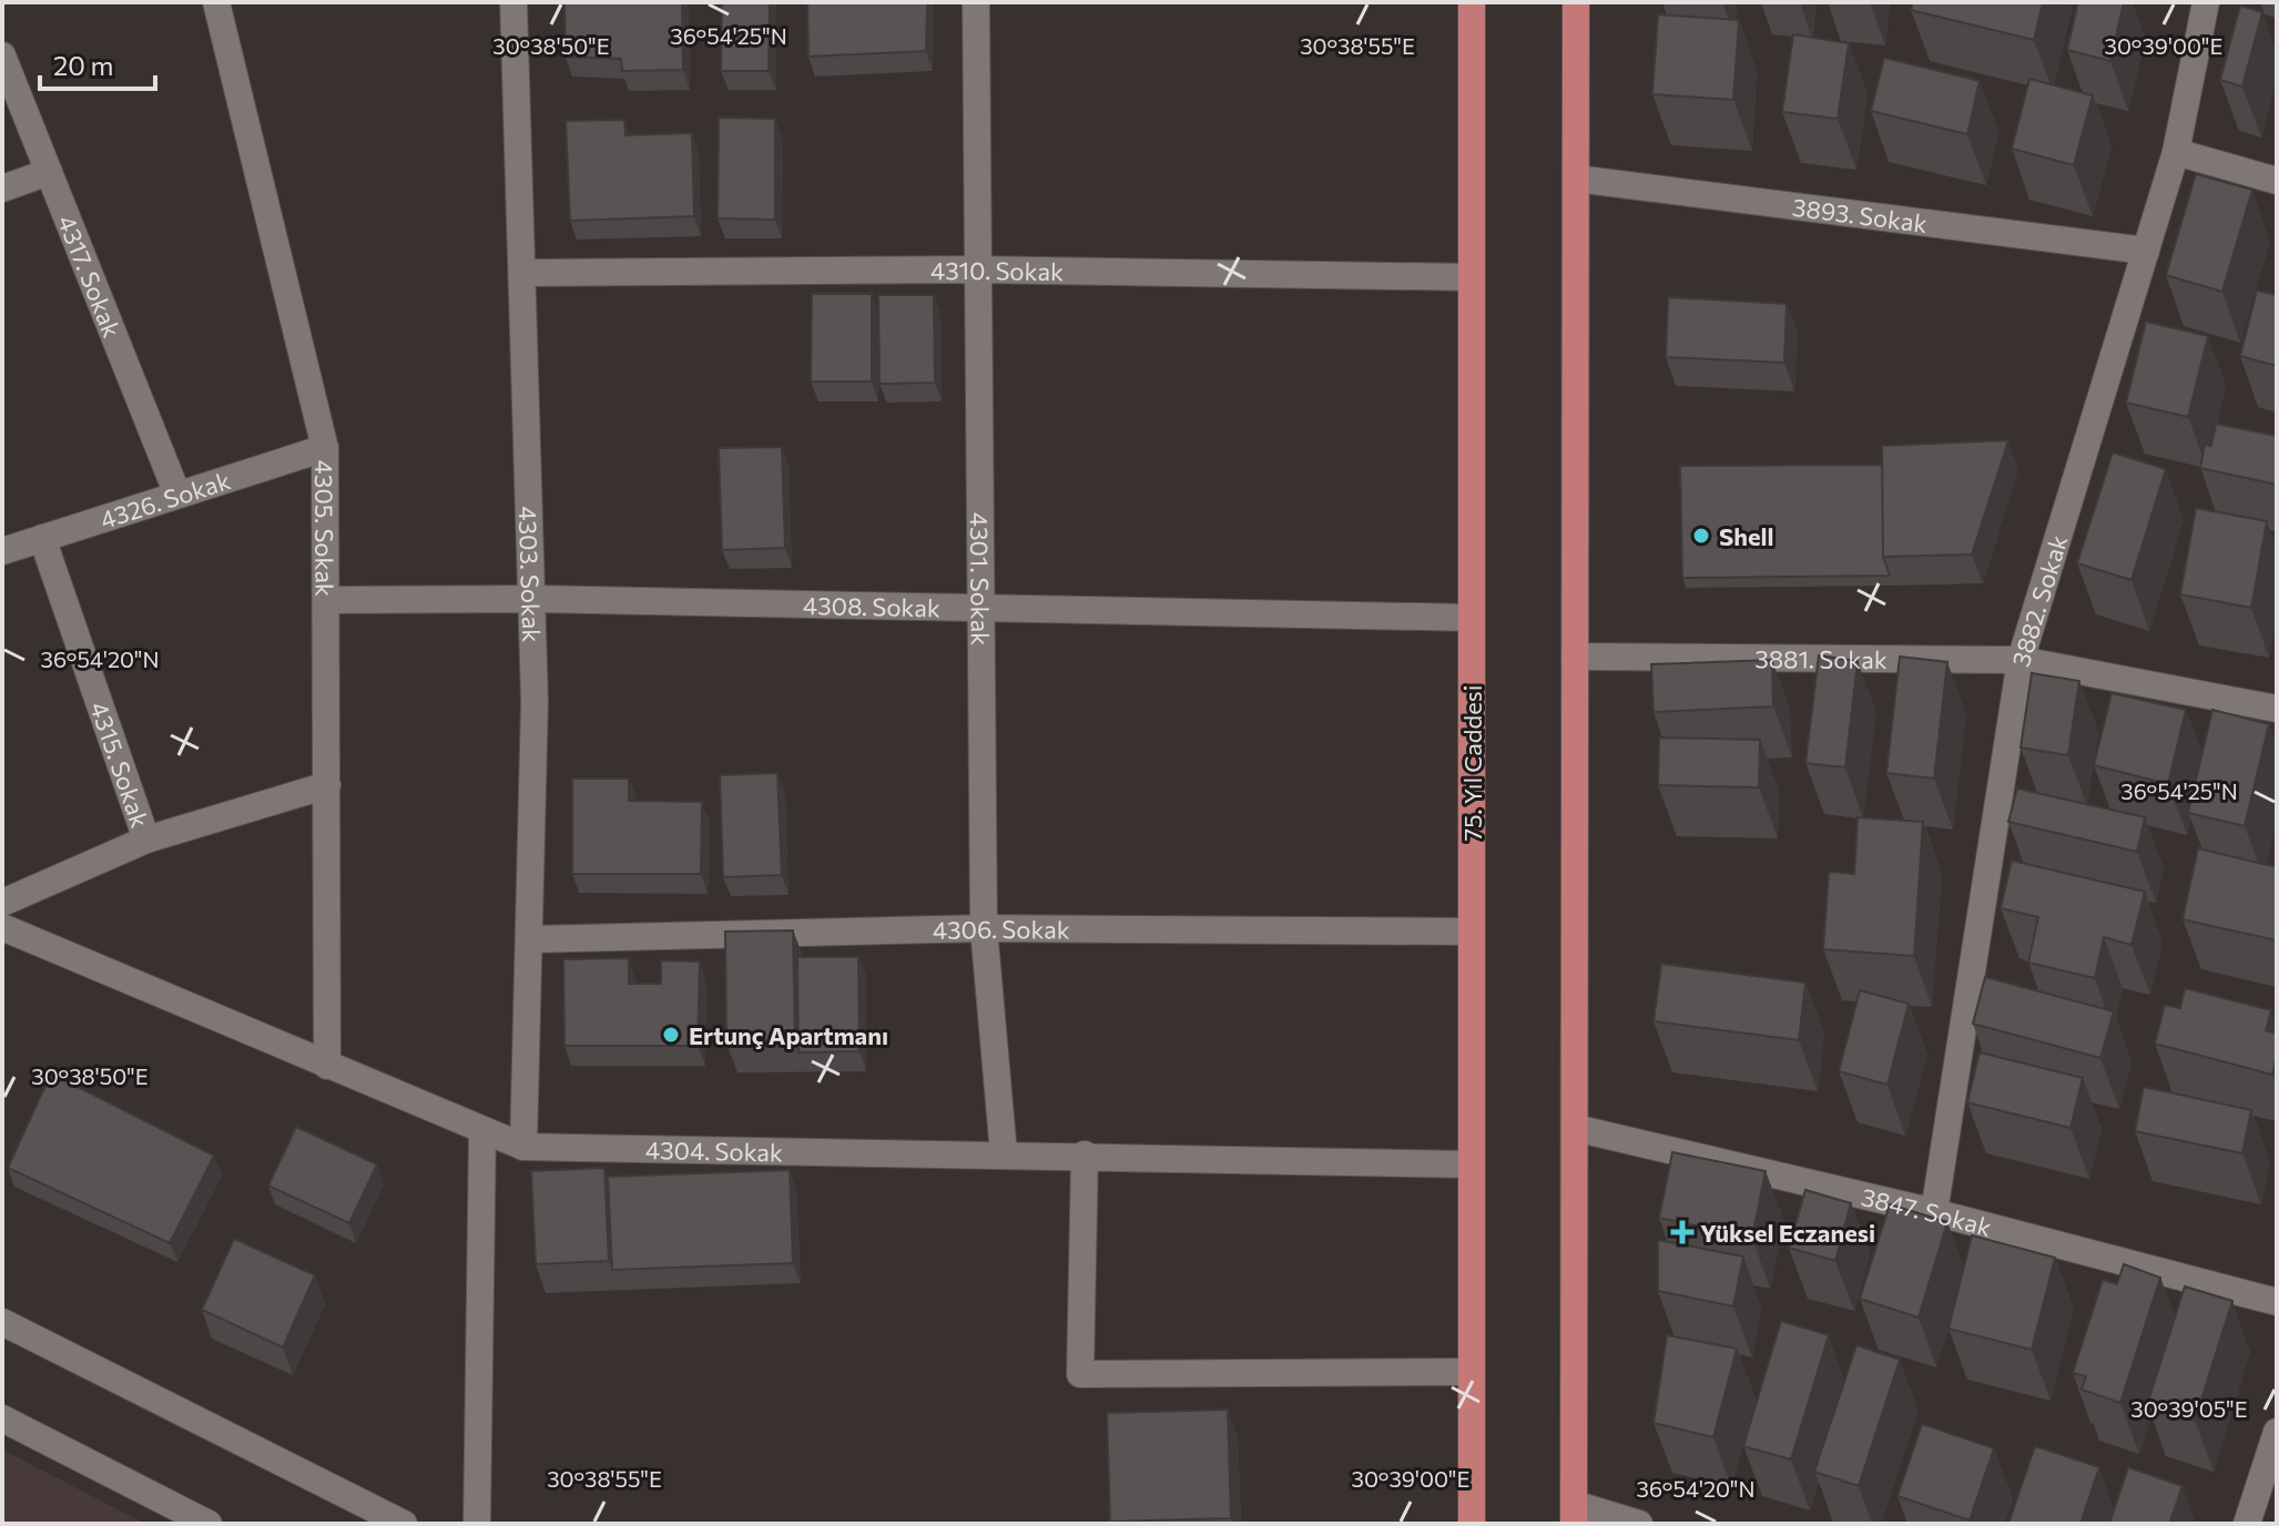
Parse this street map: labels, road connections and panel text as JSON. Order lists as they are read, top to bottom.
{
  "streets": {
    "main road": ["75. Yıl Caddesi"],
    "street": [
      "3893. Sokak",
      "4310. Sokak",
      "4317. Sokak",
      "4326. Sokak",
      "4305. Sokak",
      "4303. Sokak",
      "4301. Sokak",
      "3882. Sokak",
      "4308. Sokak",
      "3881. Sokak",
      "4315. Sokak",
      "4306. Sokak",
      "4304. Sokak",
      "3847. Sokak"
    ]
  },
  "crossings": [
    ["3893. Sokak", "3882. Sokak"],
    ["4310. Sokak", "4303. Sokak"],
    ["4310. Sokak", "4301. Sokak"],
    ["4310. Sokak", "75. Yıl Caddesi"],
    ["4317. Sokak", "4326. Sokak"],
    ["4326. Sokak", "4305. Sokak"],
    ["4326. Sokak", "4315. Sokak"],
    ["4305. Sokak", "4308. Sokak"],
    ["4305. Sokak", "4304. Sokak"],
    ["4303. Sokak", "4308. Sokak"],
    ["4303. Sokak", "4306. Sokak"],
    ["4303. Sokak", "4304. Sokak"],
    ["4301. Sokak", "4308. Sokak"],
    ["4301. Sokak", "4306. Sokak"],
    ["4301. Sokak", "4304. Sokak"],
    ["3882. Sokak", "3881. Sokak"],
    ["3882. Sokak", "3847. Sokak"],
    ["4308. Sokak", "75. Yıl Caddesi"],
    ["75. Yıl Caddesi", "4306. Sokak"],
    ["75. Yıl Caddesi", "4304. Sokak"]
  ],
  "places": {
    "other": ["Shell", "Ertunç Apartmanı"],
    "health": ["Yüksel Eczanesi"]
  },
  "scale_bar": "20 m",
  "coordinates": [
    "36°54'25\"N",
    "30°38'50\"E",
    "30°38'55\"E",
    "30°39'00\"E",
    "36°54'20\"N",
    "30°39'05\"E"
  ]
}
